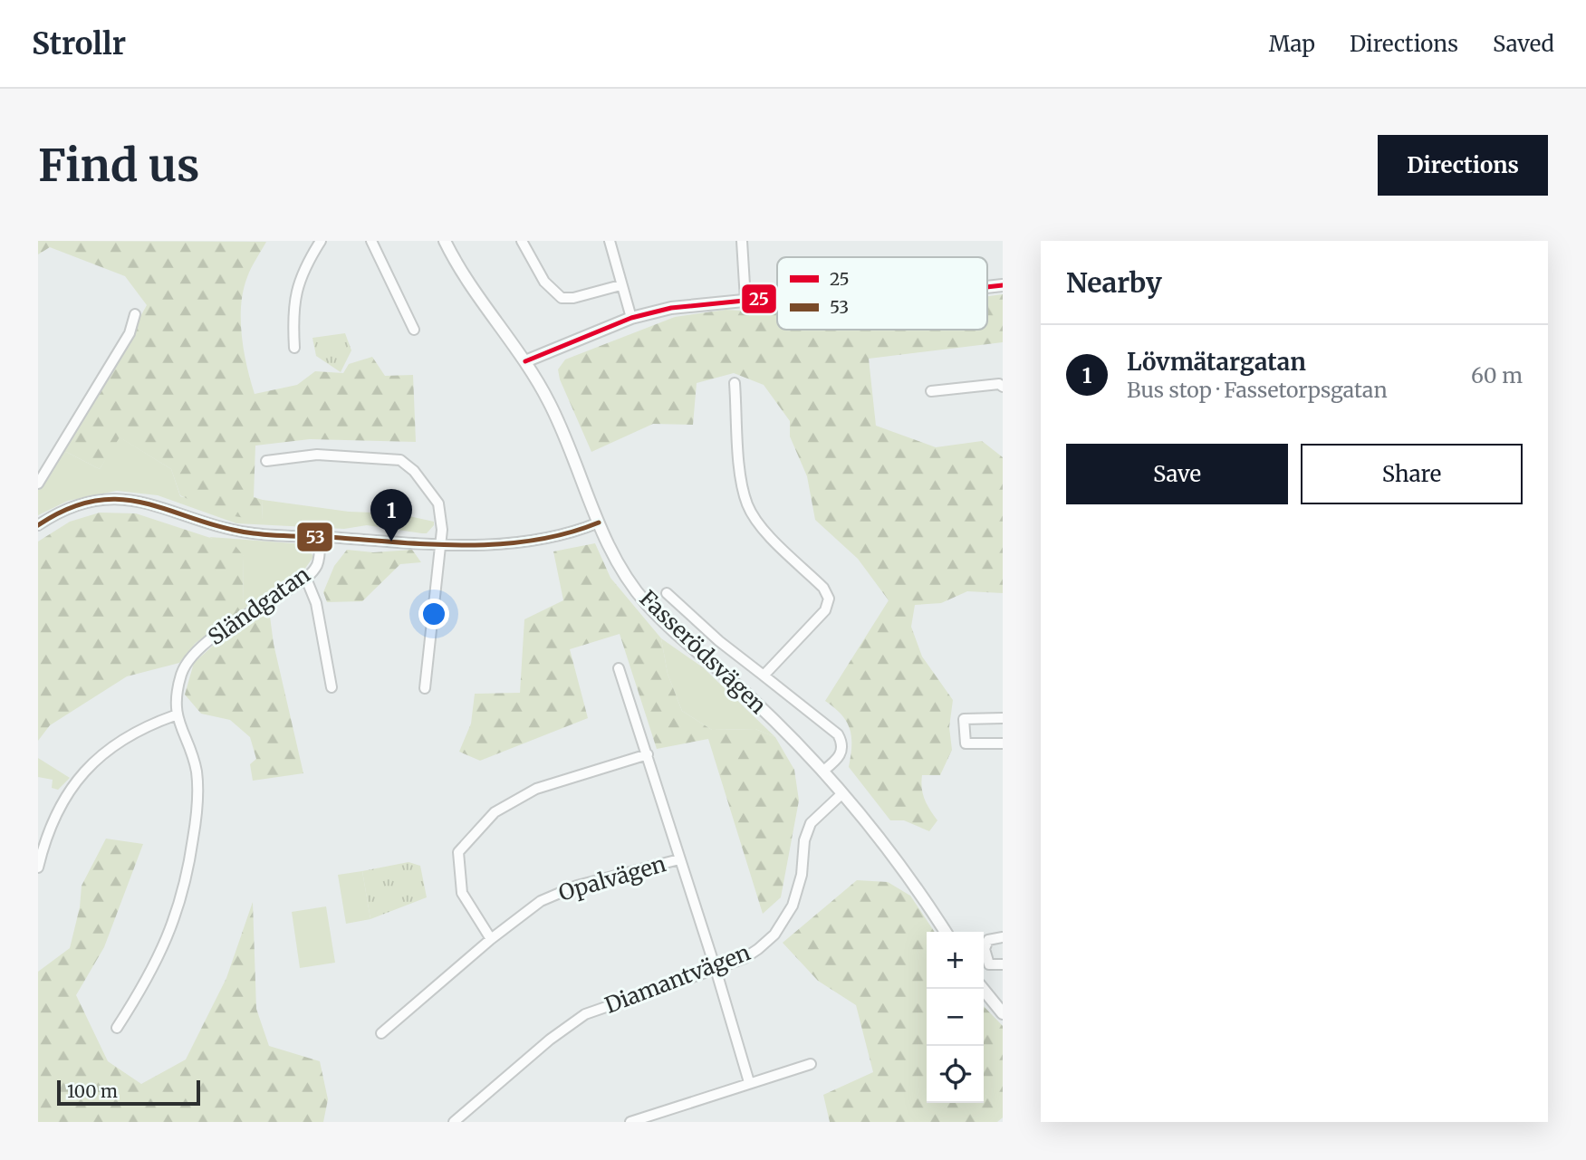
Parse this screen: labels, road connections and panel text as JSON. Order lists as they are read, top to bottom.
{
  "streets": {
    "street": [
      "Sländgatan",
      "Fasserödsvägen",
      "Opalvägen",
      "Diamantvägen"
    ]
  },
  "crossings": [
    ["Fasserödsvägen", "Diamantvägen"]
  ],
  "lines": ["transit line 25", "transit line 53"],
  "legend": ["25", "53"],
  "scale_bar": "100 m",
  "page": {
    "header": "Strollr",
    "nav": ["Map", "Directions", "Saved"],
    "buttons": [
      "Directions",
      ["Save", "Share"]
    ],
    "title": "Find us",
    "heading": "Nearby",
    "list": [
      {
        "mark": "1",
        "name": "Lövmätargatan",
        "note": "Bus stop · Fassetorpsgatan",
        "value": "60 m"
      }
    ],
    "pins": "1",
    "map_buttons": ["+", "−"],
    "scale": "100 m"
  }
}
